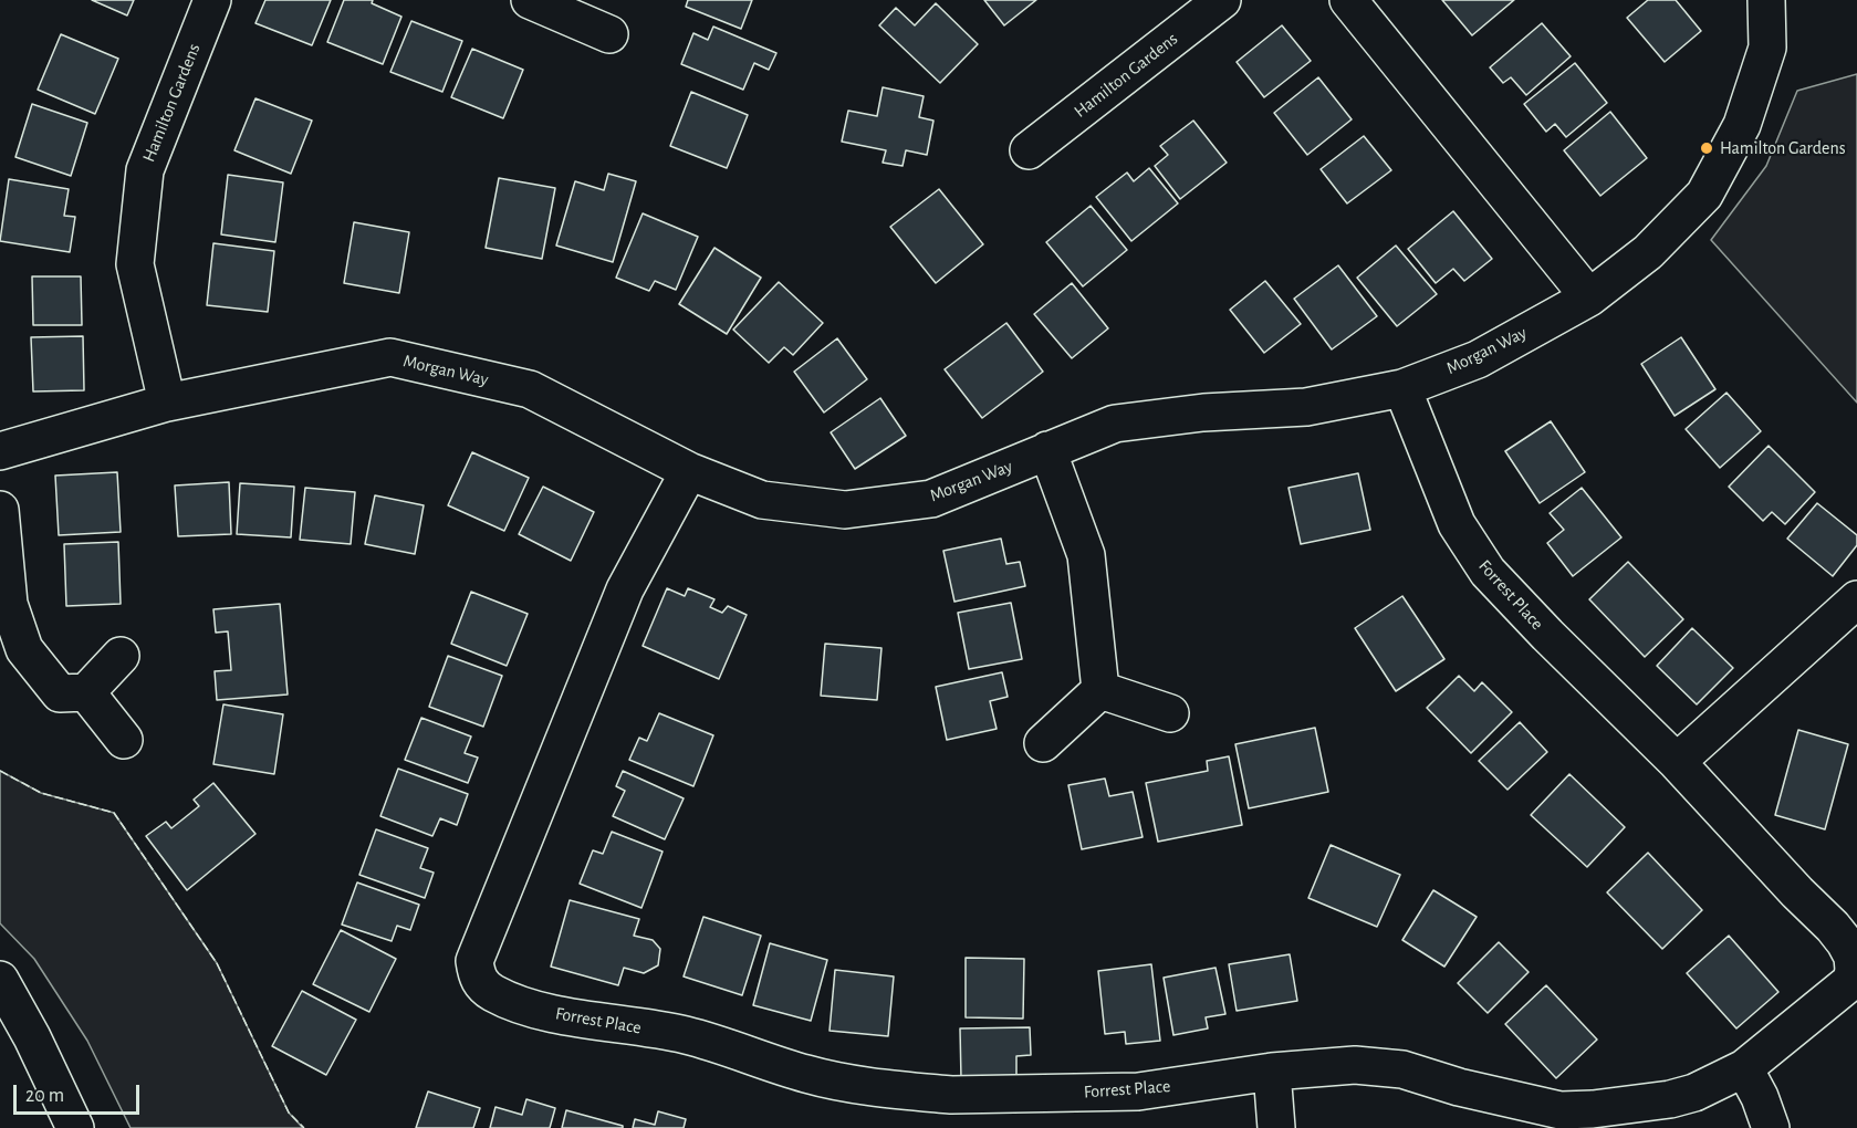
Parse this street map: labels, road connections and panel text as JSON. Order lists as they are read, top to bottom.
{
  "streets": {
    "street": ["Hamilton Gardens", "Morgan Way", "Forrest Place"]
  },
  "crossings": [
    ["Hamilton Gardens", "Morgan Way"],
    ["Morgan Way", "Forrest Place"]
  ],
  "places": ["Hamilton Gardens"],
  "scale_bar": "20 m"
}
